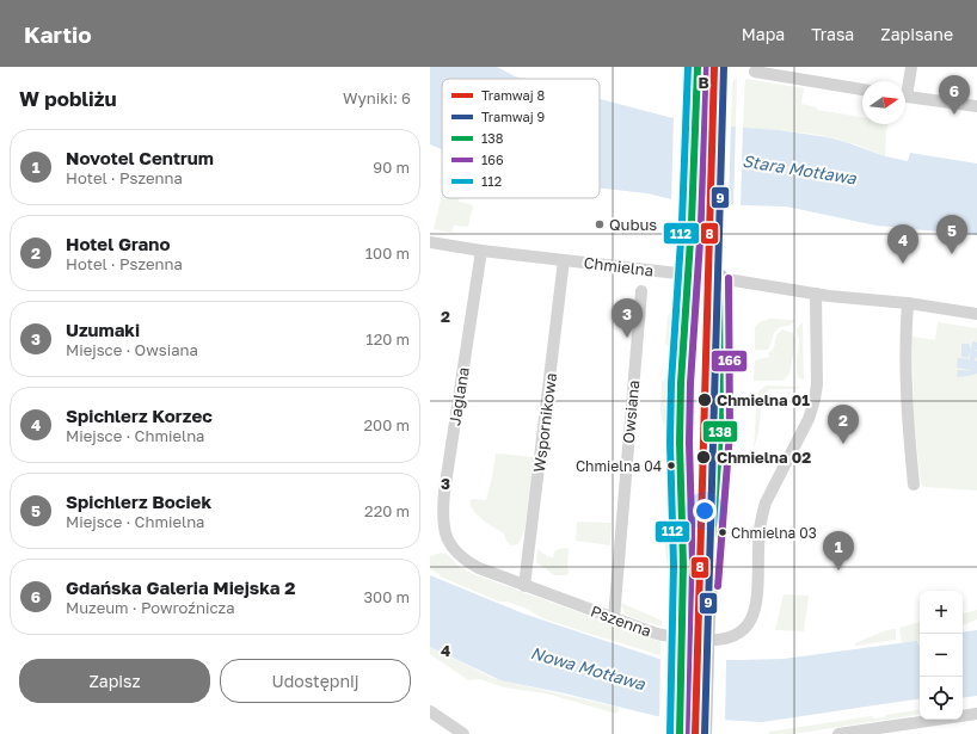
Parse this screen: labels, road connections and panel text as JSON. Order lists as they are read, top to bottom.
{
  "streets": {
    "main road": ["Chmielna"],
    "street": [
      "Jaglana",
      "Owsiana",
      "Wspornikowa",
      "Pszenna"
    ]
  },
  "crossings": [
    ["Chmielna", "Jaglana"],
    ["Chmielna", "Wspornikowa"],
    ["Chmielna", "Pszenna"],
    ["Jaglana", "Pszenna"],
    ["Owsiana", "Pszenna"],
    ["Wspornikowa", "Pszenna"]
  ],
  "water": ["Stara Motława", "Nowa Motława"],
  "places": [
    "Qubus",
    "Chmielna 01",
    "Chmielna 02",
    "Chmielna 04",
    "Chmielna 03"
  ],
  "lines": [
    "tram line 8",
    "tram line 9",
    "transit line 138",
    "transit line 166",
    "transit line 112"
  ],
  "legend": [
    "Tramwaj 8",
    "Tramwaj 9",
    "138",
    "166",
    "112"
  ],
  "north": "right",
  "page": {
    "header": "Kartio",
    "nav": ["Mapa", "Trasa", "Zapisane"],
    "heading": ["W pobliżu", "Wyniki: 6"],
    "pins": [
      "6",
      "5",
      "4",
      "3",
      "2",
      "1"
    ],
    "list": [
      {
        "mark": "1",
        "name": "Novotel Centrum",
        "note": "Hotel · Pszenna",
        "value": "90 m"
      },
      {
        "mark": "2",
        "name": "Hotel Grano",
        "note": "Hotel · Pszenna",
        "value": "100 m"
      },
      {
        "mark": "3",
        "name": "Uzumaki",
        "note": "Miejsce · Owsiana",
        "value": "120 m"
      },
      {
        "mark": "4",
        "name": "Spichlerz Korzec",
        "note": "Miejsce · Chmielna",
        "value": "200 m"
      },
      {
        "mark": "5",
        "name": "Spichlerz Bociek",
        "note": "Miejsce · Chmielna",
        "value": "220 m"
      },
      {
        "mark": "6",
        "name": "Gdańska Galeria Miejska 2",
        "note": "Muzeum · Powroźnicza",
        "value": "300 m"
      }
    ],
    "map_buttons": ["+", "−"],
    "buttons": ["Zapisz", "Udostępnij"]
  },
  "grid": {
    "columns": ["B"],
    "rows": ["2", "3", "4"]
  }
}
